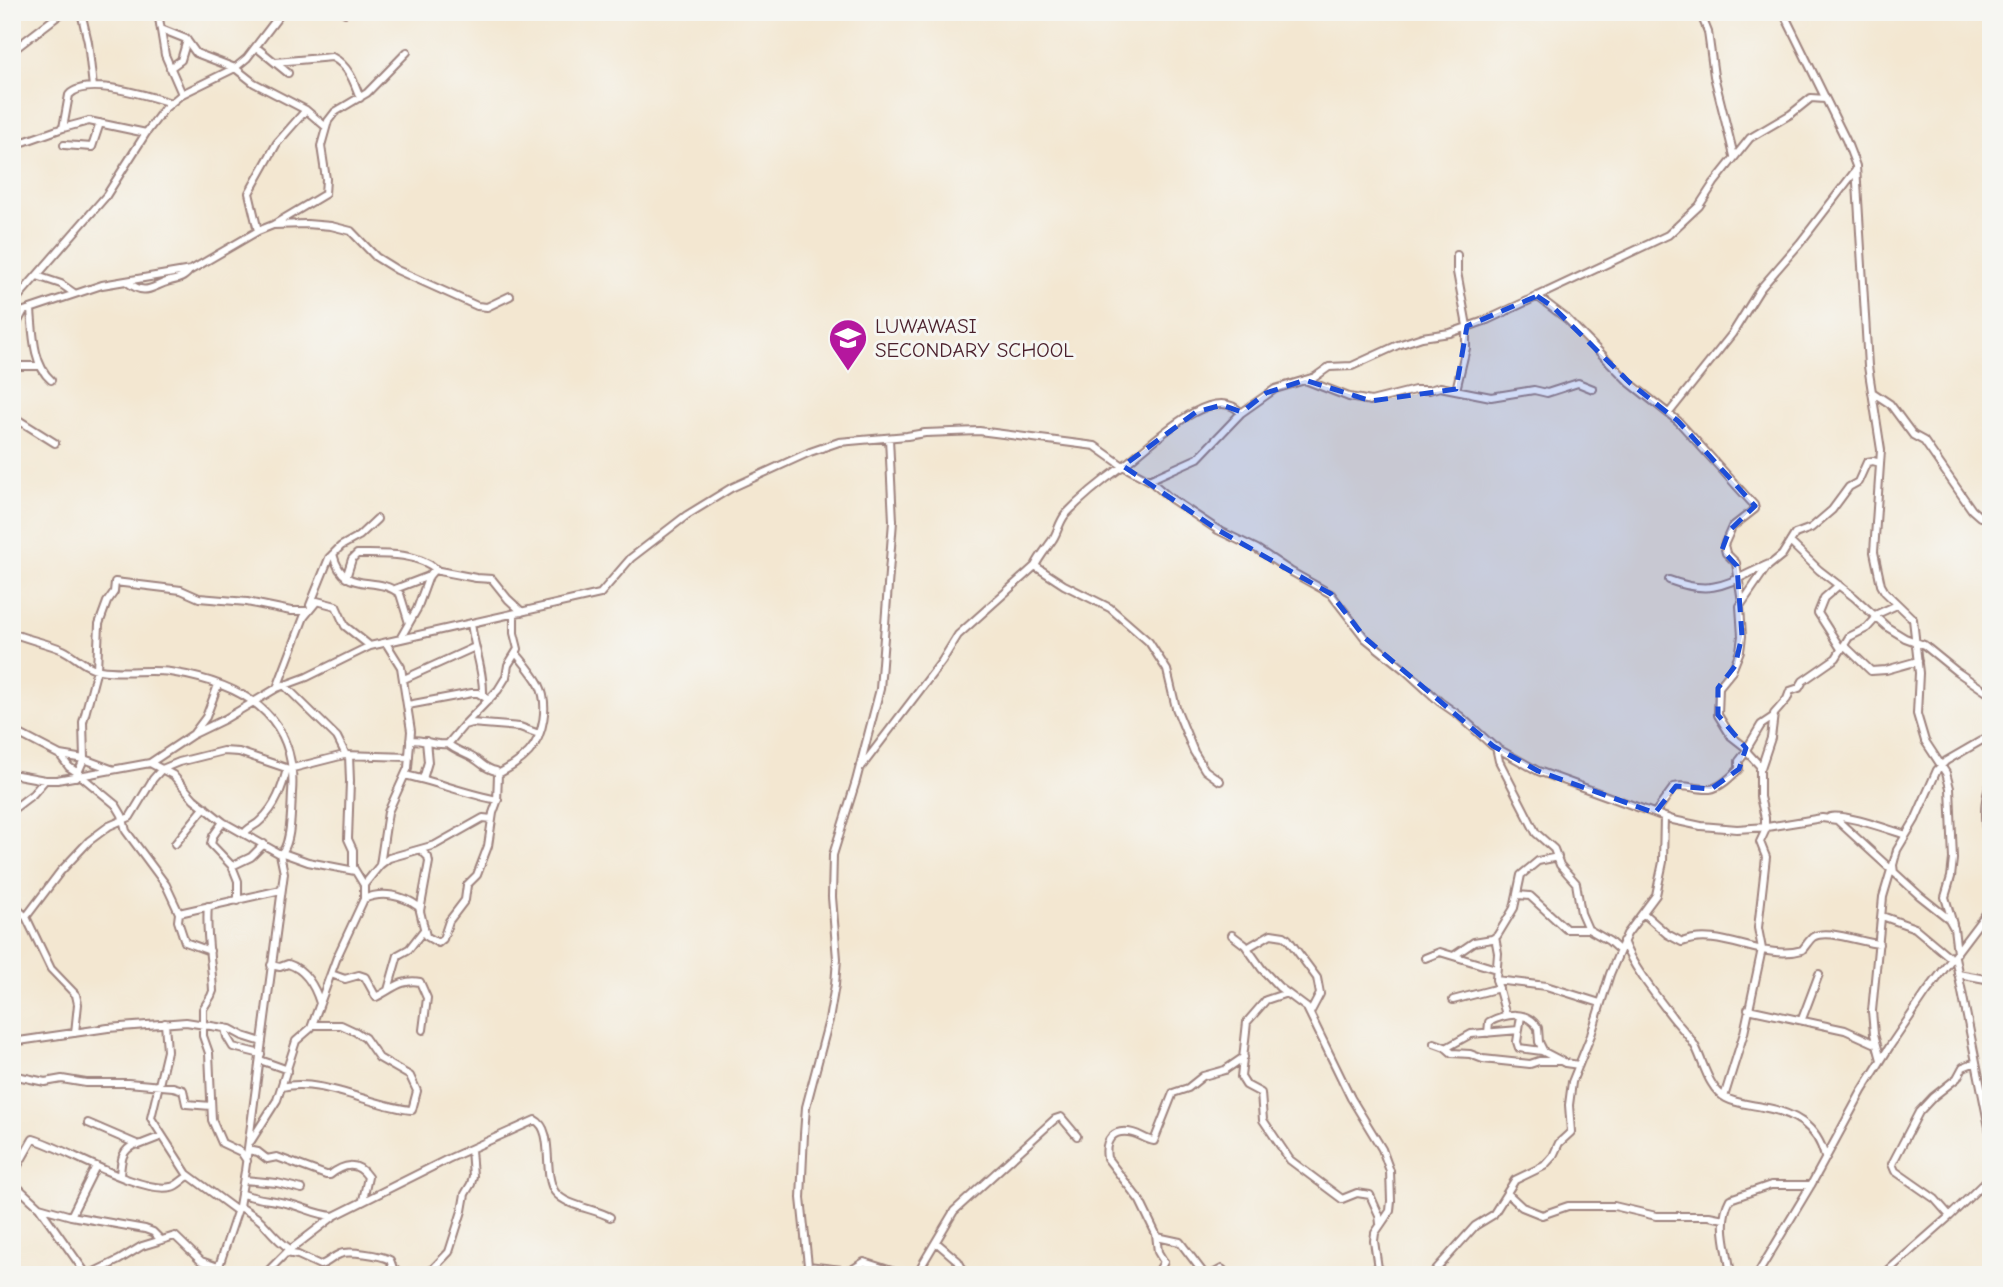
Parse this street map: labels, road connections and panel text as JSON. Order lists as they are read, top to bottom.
{
  "places": {
    "school or university": ["LUWAWASI SECONDARY SCHOOL"]
  }
}
